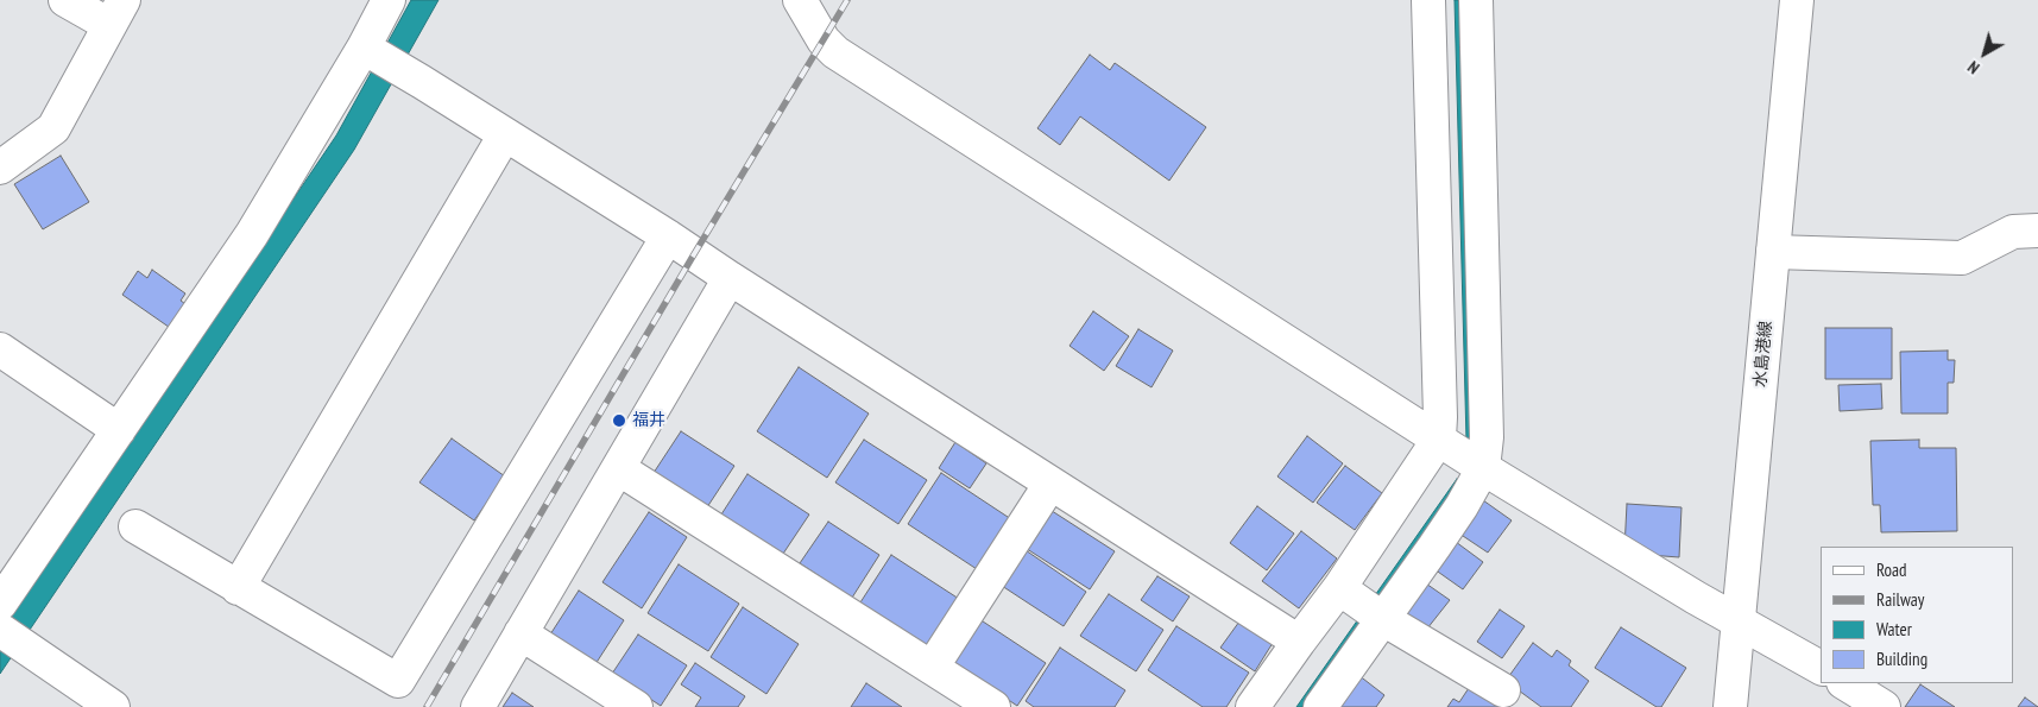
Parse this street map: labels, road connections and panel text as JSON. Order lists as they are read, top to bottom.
{
  "streets": {
    "street": ["水島港線"]
  },
  "places": ["福井"],
  "legend": [
    "Road",
    "Railway",
    "Water",
    "Building"
  ],
  "north": "bottom left"
}
